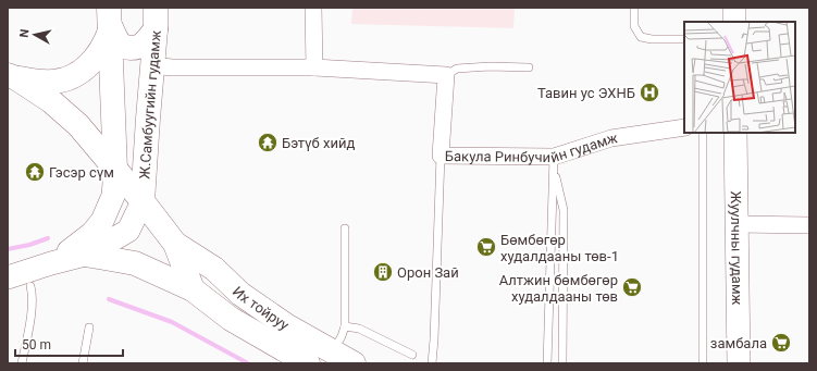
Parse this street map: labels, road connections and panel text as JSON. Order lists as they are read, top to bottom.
{
  "streets": {
    "main road": ["Ж.Самбуугийн гудамж", "Жуулчны гудамж", "Их тойруу"],
    "street": ["Бакула Ринбучийн гудамж"]
  },
  "crossings": [
    ["Ж.Самбуугийн гудамж", "Их тойруу"]
  ],
  "places": {
    "hospital": ["Тавин ус ЭХНБ"],
    "temple": ["Бэтүб хийд", "Гэсэр сүм"],
    "supermarket": ["Бөмбөгөр худалдааны төв-1", "Алтжин бөмбөгөр худалдааны төв", "замбала"],
    "building": ["Орон Зай"]
  },
  "scale_bar": "50 m",
  "north": "left"
}
